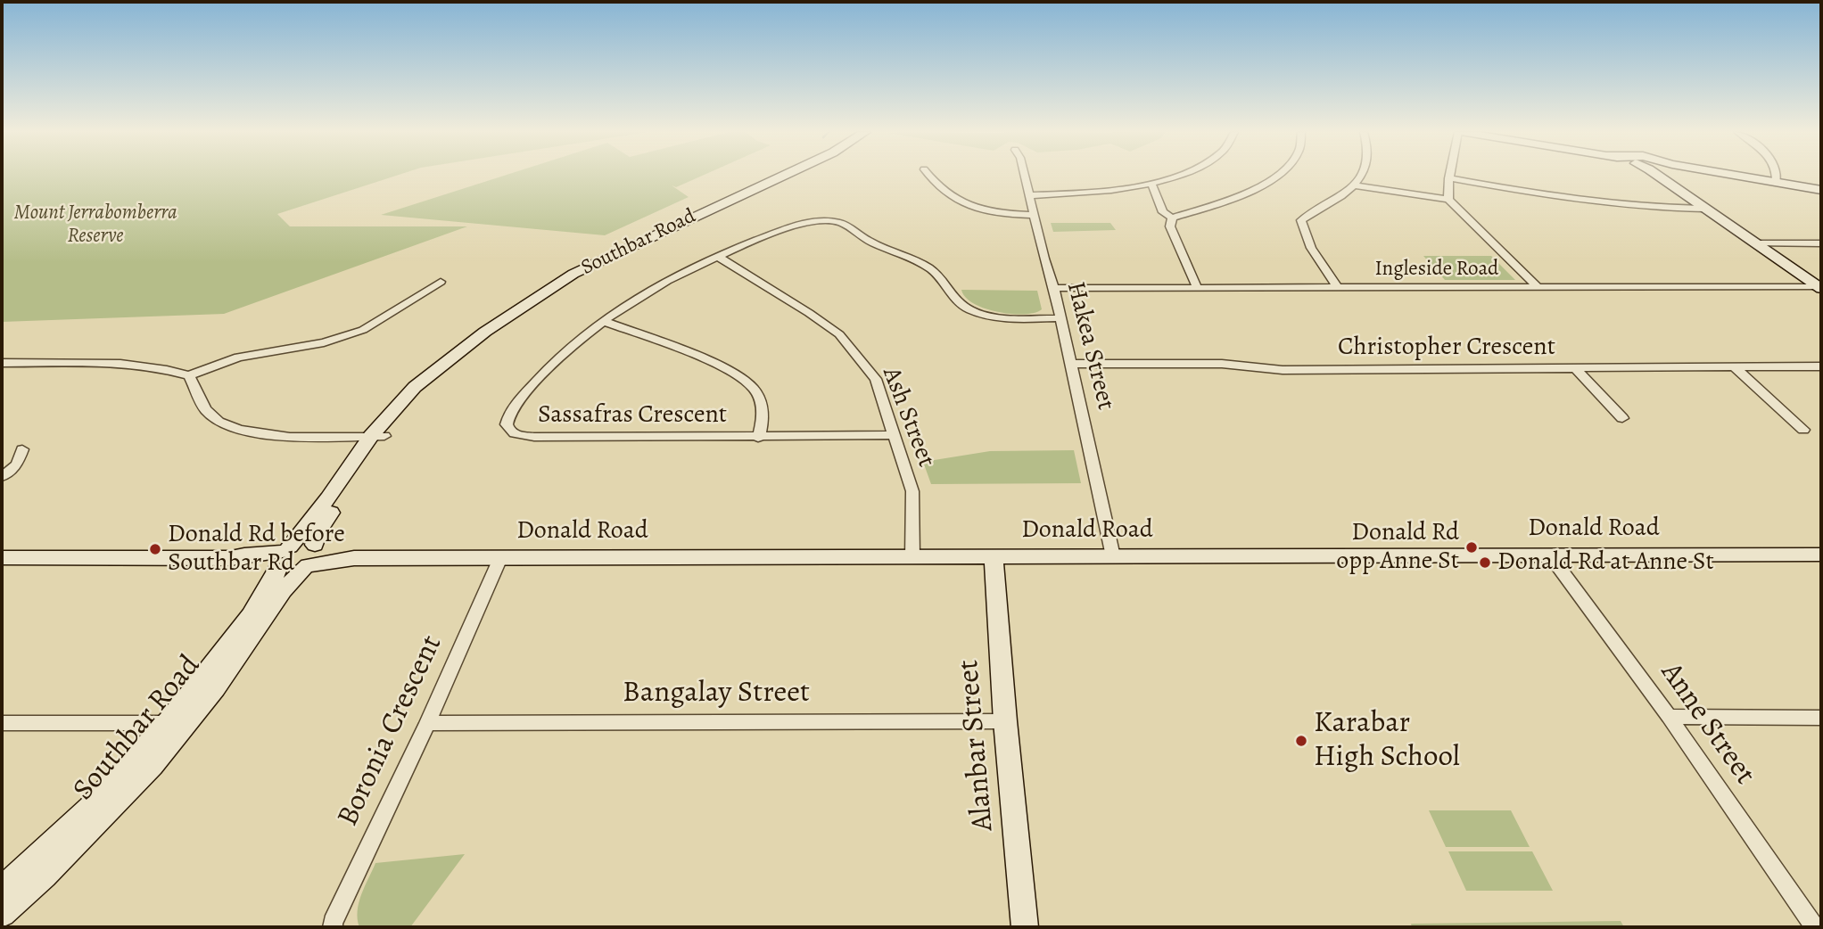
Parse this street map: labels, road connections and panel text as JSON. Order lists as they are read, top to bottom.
{
  "streets": {
    "street": [
      "Southbar Road",
      "Ingleside Road",
      "Hakea Street",
      "Christopher Crescent",
      "Sassafras Crescent",
      "Ash Street",
      "Donald Road",
      "Bangalay Street",
      "Anne Street",
      "Boronia Crescent",
      "Alanbar Street"
    ]
  },
  "crossings": [
    ["Southbar Road", "Donald Road"],
    ["Ingleside Road", "Hakea Street"],
    ["Hakea Street", "Christopher Crescent"],
    ["Hakea Street", "Sassafras Crescent"],
    ["Hakea Street", "Donald Road"],
    ["Sassafras Crescent", "Ash Street"],
    ["Ash Street", "Donald Road"],
    ["Donald Road", "Anne Street"],
    ["Donald Road", "Boronia Crescent"],
    ["Donald Road", "Alanbar Street"],
    ["Bangalay Street", "Boronia Crescent"],
    ["Bangalay Street", "Alanbar Street"]
  ],
  "parks": ["Mount Jerrabomberra Reserve"],
  "places": [
    "Donald Rd opp Anne St",
    "Donald Rd before Southbar Rd",
    "Donald Rd at Anne St",
    "Karabar High School"
  ]
}
